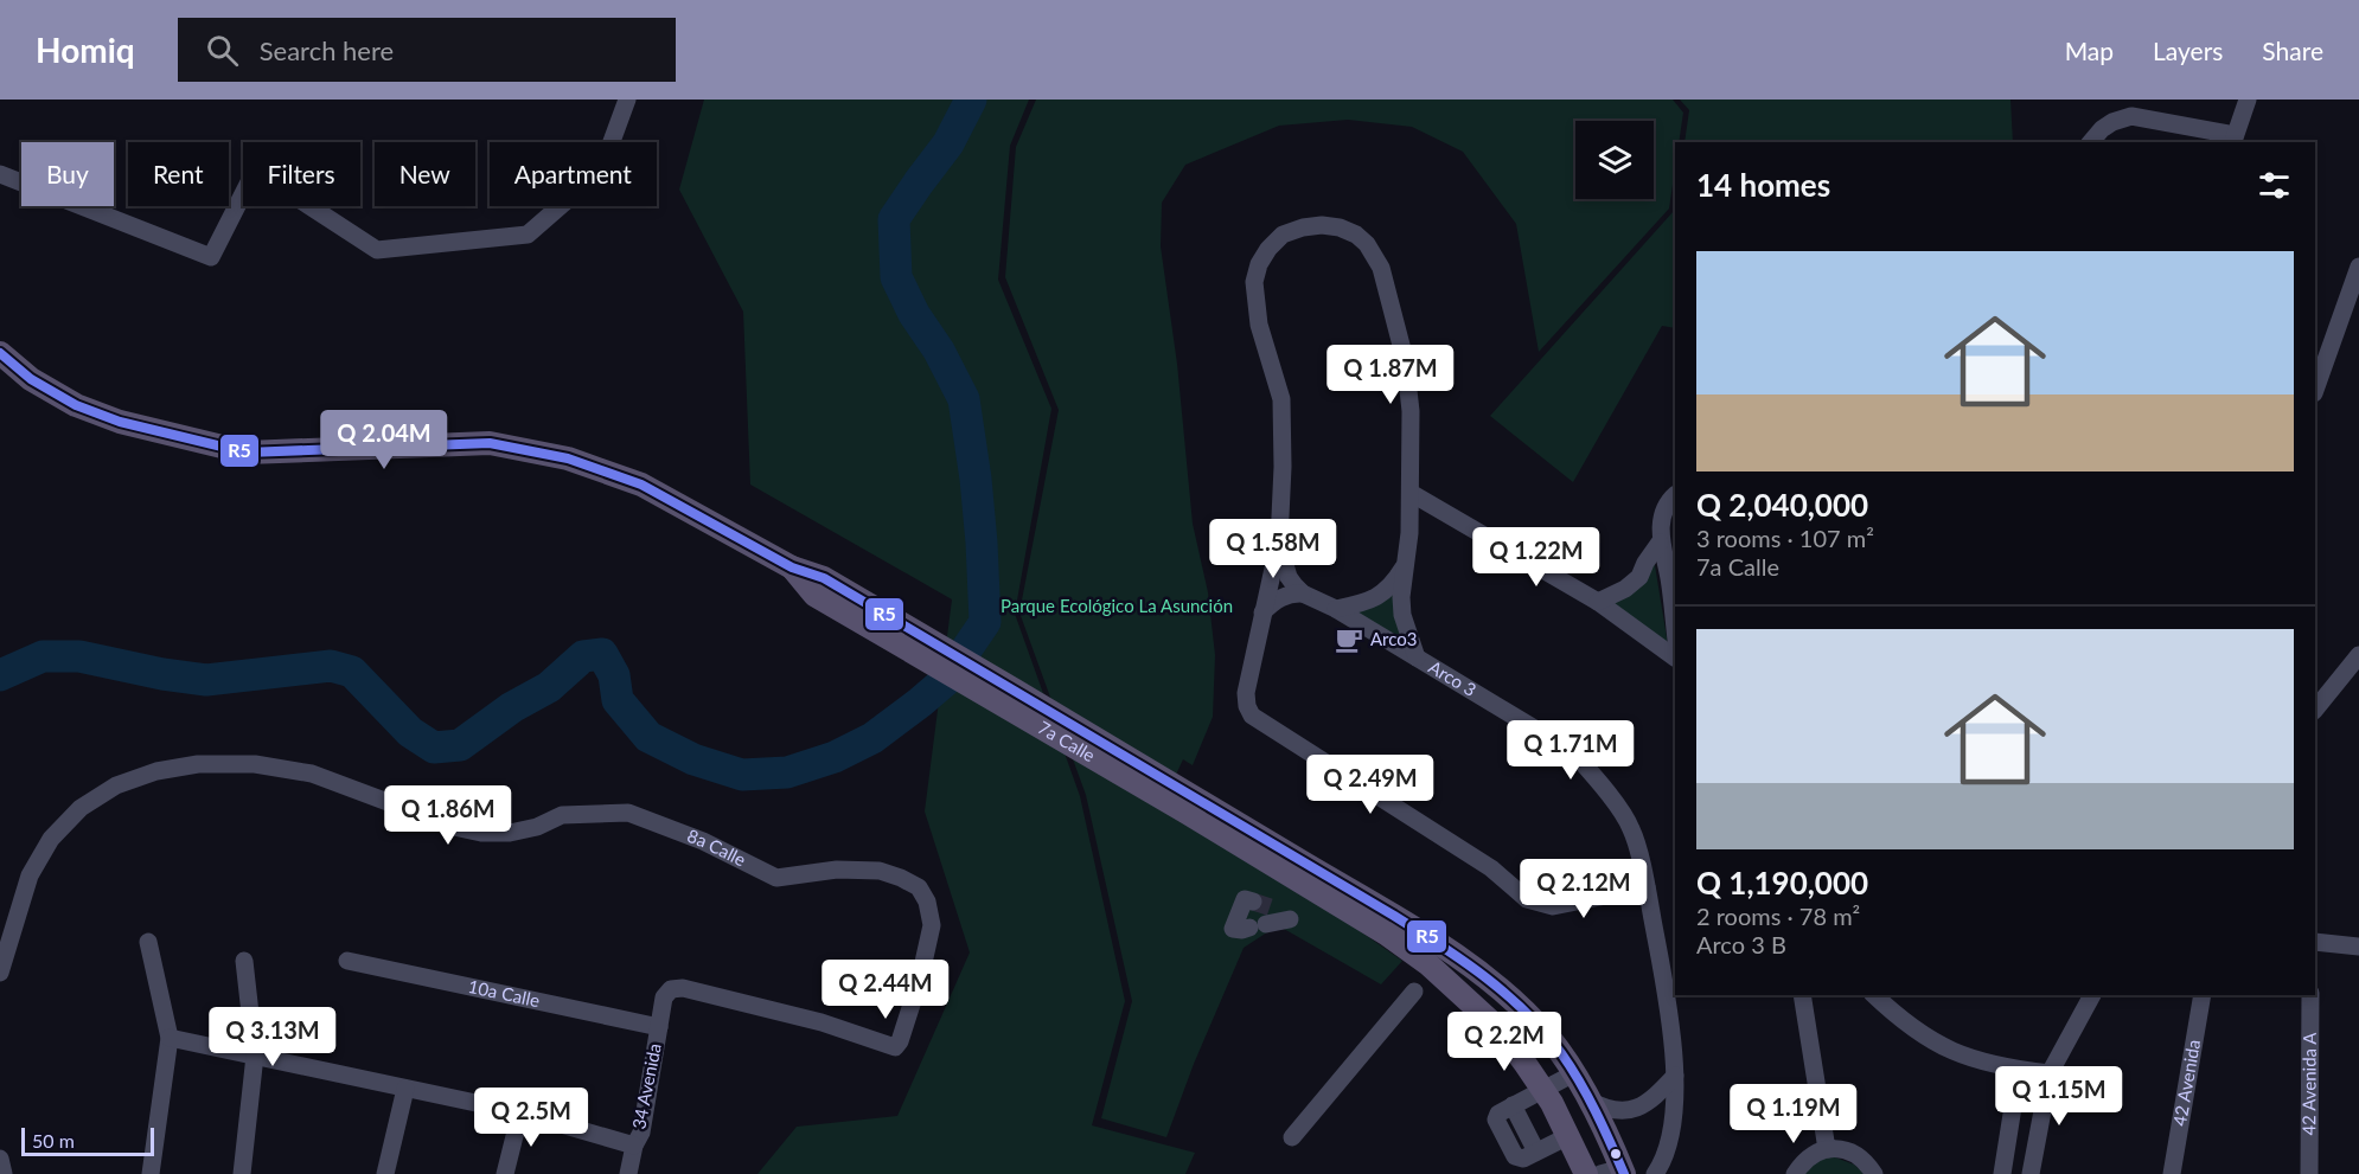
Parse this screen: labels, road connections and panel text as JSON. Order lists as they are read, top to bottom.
{
  "streets": {
    "main road": ["7a Calle"],
    "street": [
      "Arco 3",
      "8a Calle",
      "10a Calle",
      "42 Avenida",
      "42 Avenida A",
      "34 Avenida"
    ]
  },
  "crossings": [
    ["8a Calle", "34 Avenida"],
    ["10a Calle", "34 Avenida"]
  ],
  "parks": ["Parque Ecológico La Asunción"],
  "places": {
    "cafe": ["Arco3"]
  },
  "lines": ["transit line R5"],
  "scale_bar": "50 m",
  "page": {
    "header": "Homiq",
    "search": "Search here",
    "nav": ["Map", "Layers", "Share"],
    "chip": [
      "Buy",
      "Rent",
      "Filters",
      "New",
      "Apartment"
    ],
    "heading": "14 homes",
    "list": [
      {
        "name": "Q 2,040,000",
        "note": "3 rooms · 107 m² · 7a Calle"
      },
      {
        "name": "Q 1,190,000",
        "note": "2 rooms · 78 m² · Arco 3 B"
      }
    ],
    "price": [
      "Q 1.87M",
      "Q 2.04M",
      "Q 1.58M",
      "Q 1.22M",
      "Q 1.71M",
      "Q 2.49M",
      "Q 1.86M",
      "Q 2.12M",
      "Q 2.44M",
      "Q 3.13M",
      "Q 2.2M",
      "Q 1.15M",
      "Q 1.19M",
      "Q 2.5M"
    ],
    "scale": "50 m"
  }
}
